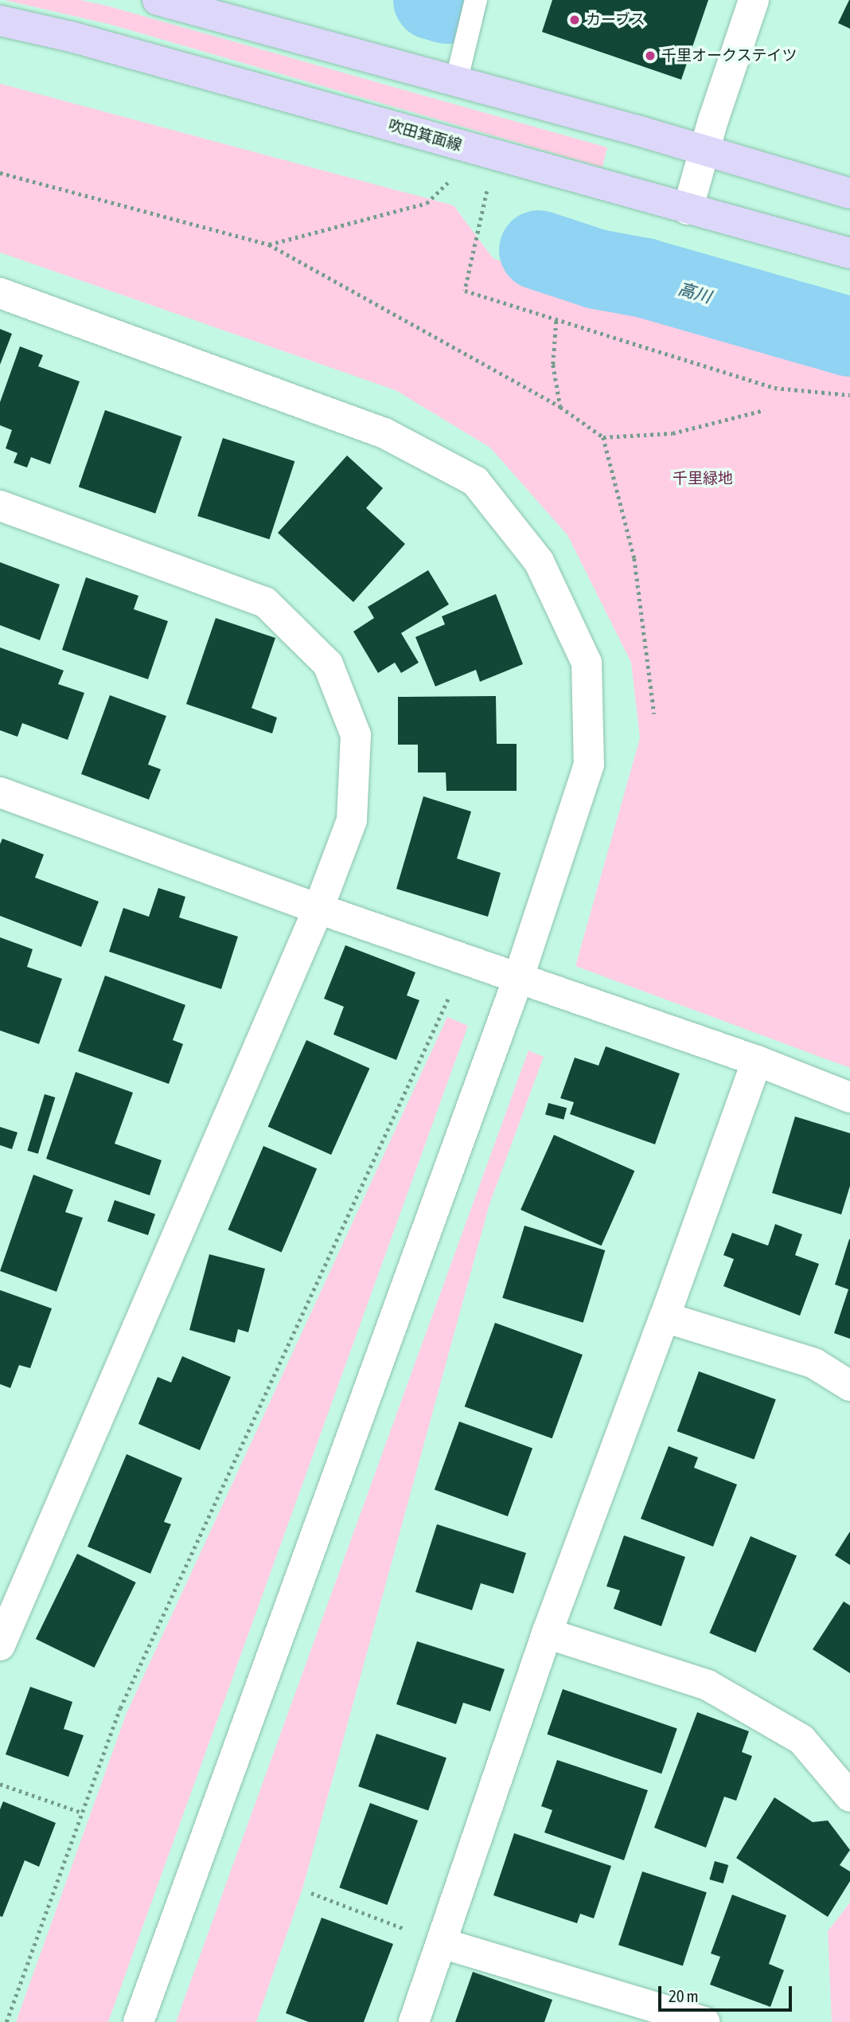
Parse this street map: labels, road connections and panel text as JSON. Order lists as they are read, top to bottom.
{
  "streets": {
    "main road": ["吹田箕面線"]
  },
  "water": ["高川"],
  "parks": ["千里緑地"],
  "places": ["カーブス", "千里オークステイツ"],
  "scale_bar": "20 m"
}
